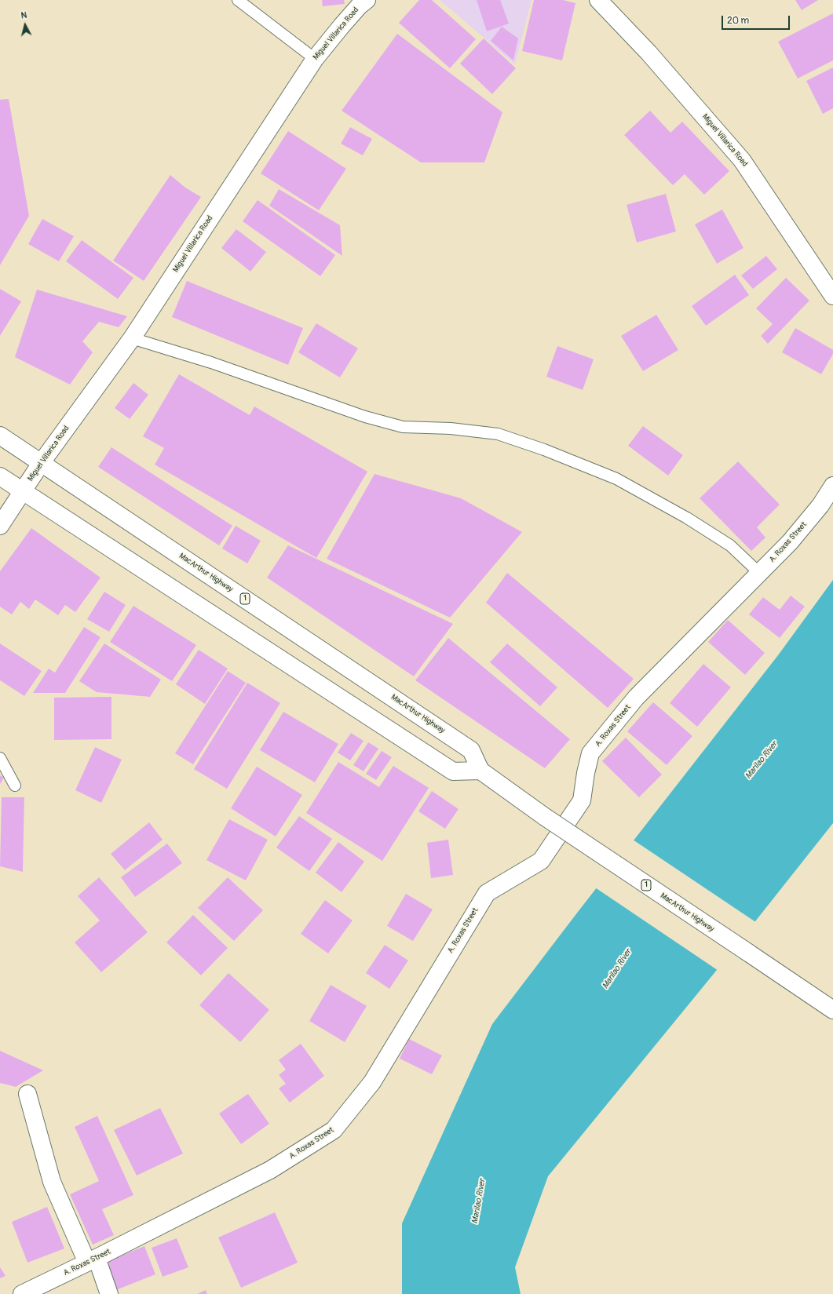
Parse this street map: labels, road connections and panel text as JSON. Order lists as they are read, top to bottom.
{
  "streets": {
    "main road": [
      "Miguel Villarica Road",
      "A. Roxas Street",
      "MacArthur Highway",
      "1"
    ]
  },
  "crossings": [
    ["Miguel Villarica Road", "MacArthur Highway"]
  ],
  "water": ["Marilao River"],
  "scale_bar": "20 m",
  "north": "top"
}
